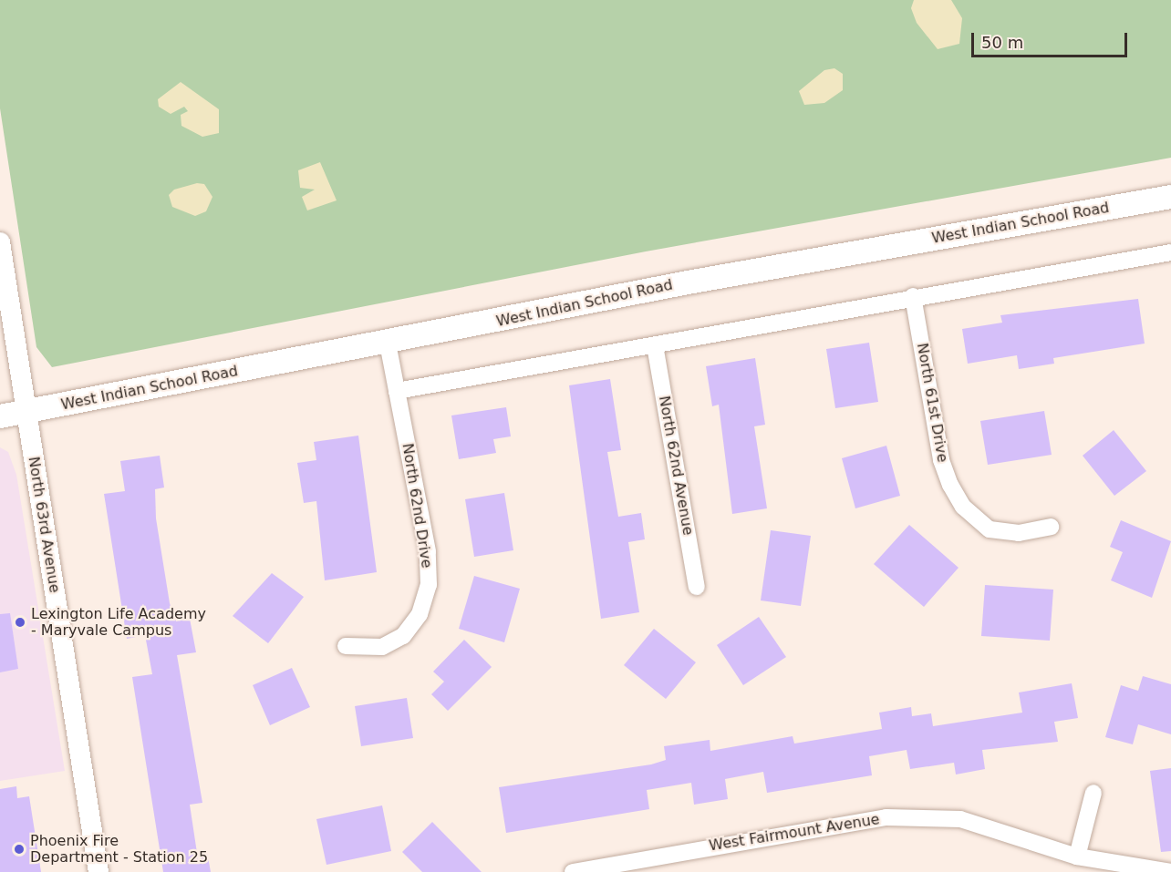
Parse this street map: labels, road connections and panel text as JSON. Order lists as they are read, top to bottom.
{
  "streets": {
    "main road": ["West Indian School Road"],
    "street": [
      "North 61st Drive",
      "North 62nd Avenue",
      "North 62nd Drive",
      "North 63rd Avenue",
      "West Fairmount Avenue"
    ]
  },
  "crossings": [
    ["West Indian School Road", "North 62nd Drive"],
    ["West Indian School Road", "North 63rd Avenue"]
  ],
  "places": ["Lexington Life Academy - Maryvale Campus", "Phoenix Fire Department - Station 25"],
  "scale_bar": "50 m"
}
